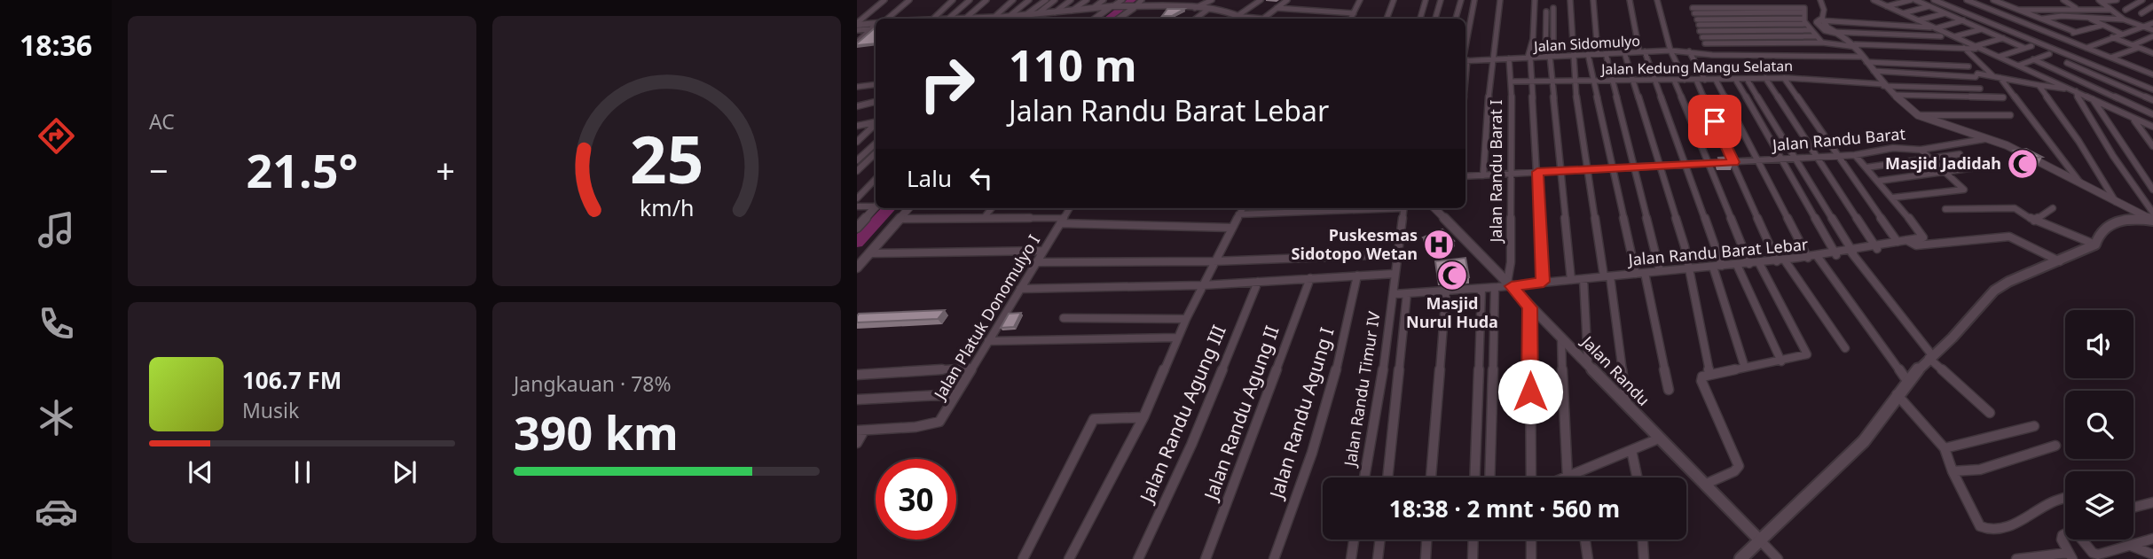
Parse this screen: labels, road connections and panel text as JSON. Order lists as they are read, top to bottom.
{
  "streets": {
    "street": [
      "Jalan Sidomulyo",
      "Jalan Kedung Mangu Selatan",
      "Jalan Randu Barat",
      "Jalan Randu Barat I",
      "Jalan Randu Barat Lebar",
      "Jalan Platuk Donomulyo I",
      "Jalan Randu",
      "Jalan Randu Timur IV",
      "Jalan Randu Agung II",
      "Jalan Randu Agung I",
      "Jalan Randu Agung III"
    ]
  },
  "crossings": [
    ["Jalan Sidomulyo", "Jalan Randu Barat I"],
    ["Jalan Kedung Mangu Selatan", "Jalan Randu Barat I"],
    ["Jalan Randu Barat", "Jalan Randu Barat I"],
    ["Jalan Randu Barat I", "Jalan Randu Barat Lebar"],
    ["Jalan Randu Barat I", "Jalan Randu"],
    ["Jalan Randu Barat Lebar", "Jalan Randu"],
    ["Jalan Randu Barat Lebar", "Jalan Randu Timur IV"]
  ],
  "places": {
    "mosque": ["Masjid Jadidah", "Masjid Nurul Huda"],
    "hospital": ["Puskesmas Sidotopo Wetan"]
  },
  "page": {
    "tabs": "18:36",
    "tile": [
      "AC",
      ["Jangkauan · 78%", "390 km"]
    ],
    "turn": ["110 m", "Jalan Randu Barat Lebar"],
    "heat": ["−", "21.5°", "+"],
    "then": "Lalu",
    "song": ["106.7 FM", "Musik"],
    "limit": "30",
    "trip": "18:38 · 2 mnt · 560 m",
    "gauge": ["25", "km/h"]
  }
}
